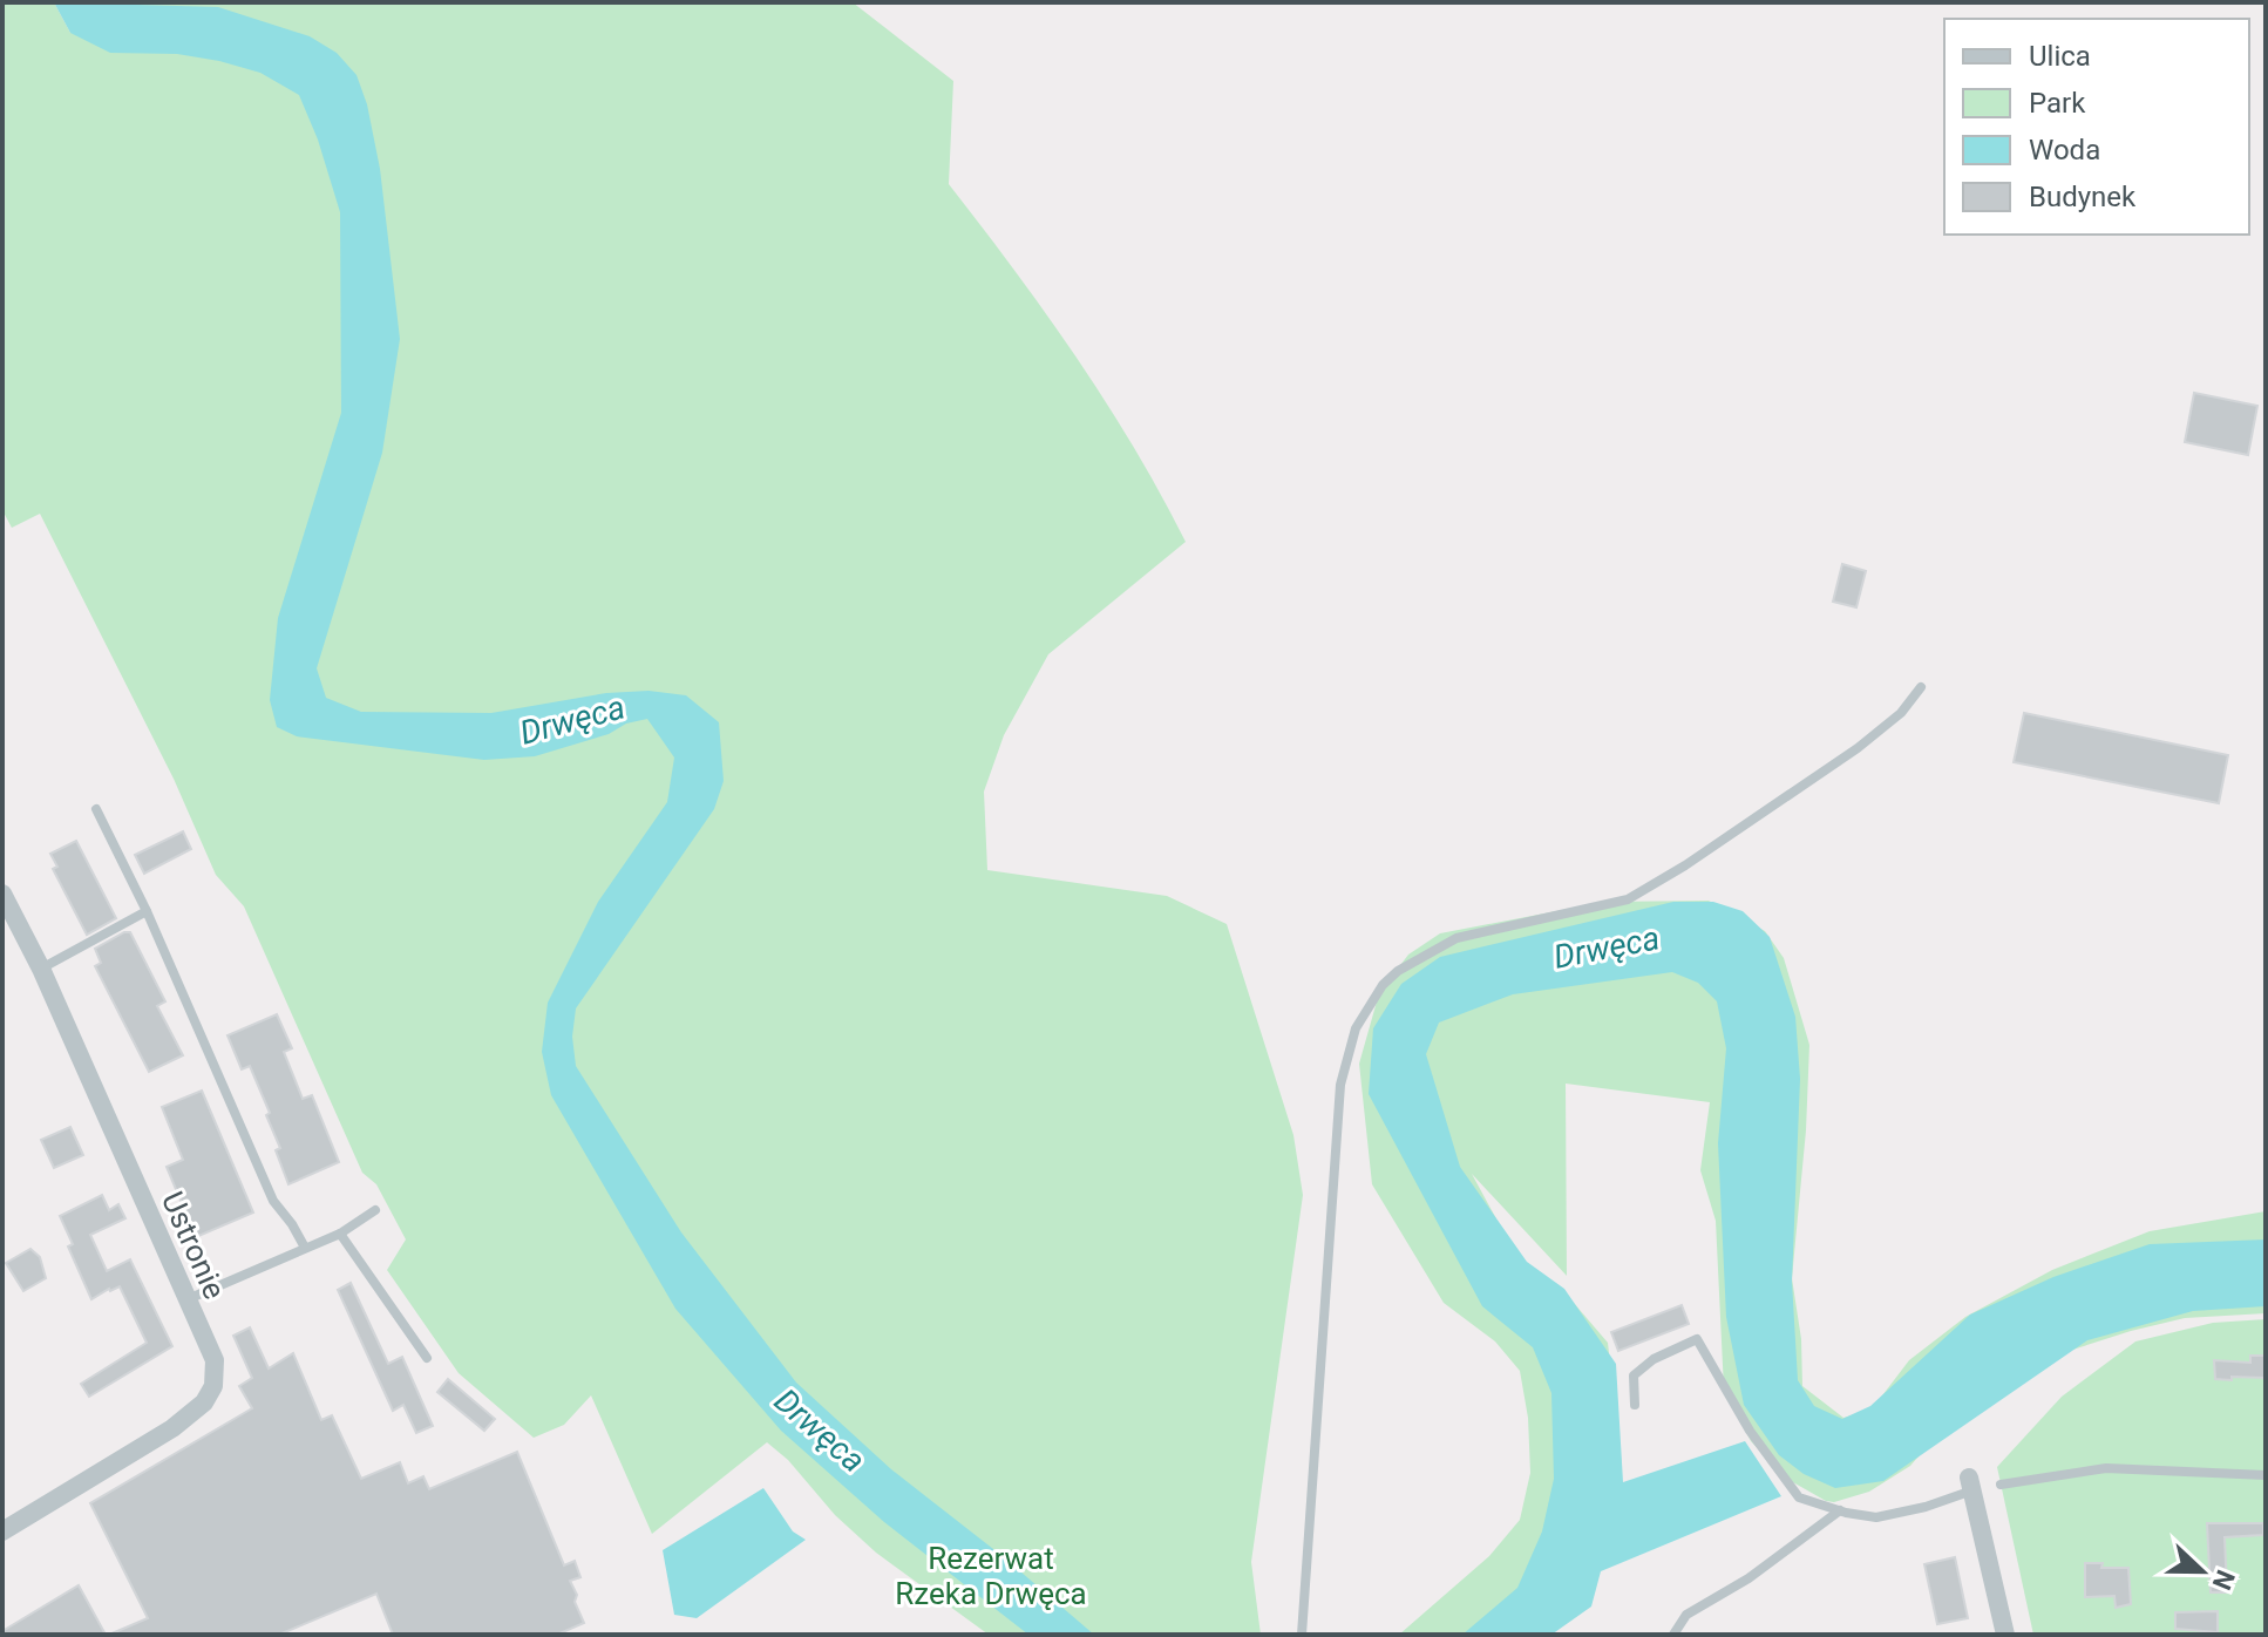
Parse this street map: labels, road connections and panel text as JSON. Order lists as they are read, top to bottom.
{
  "streets": {
    "street": ["Ustronie"]
  },
  "water": ["Drwęca"],
  "parks": ["Rezerwat Rzeka Drwęca"],
  "legend": [
    "Ulica",
    "Park",
    "Woda",
    "Budynek"
  ],
  "north": "right"
}
